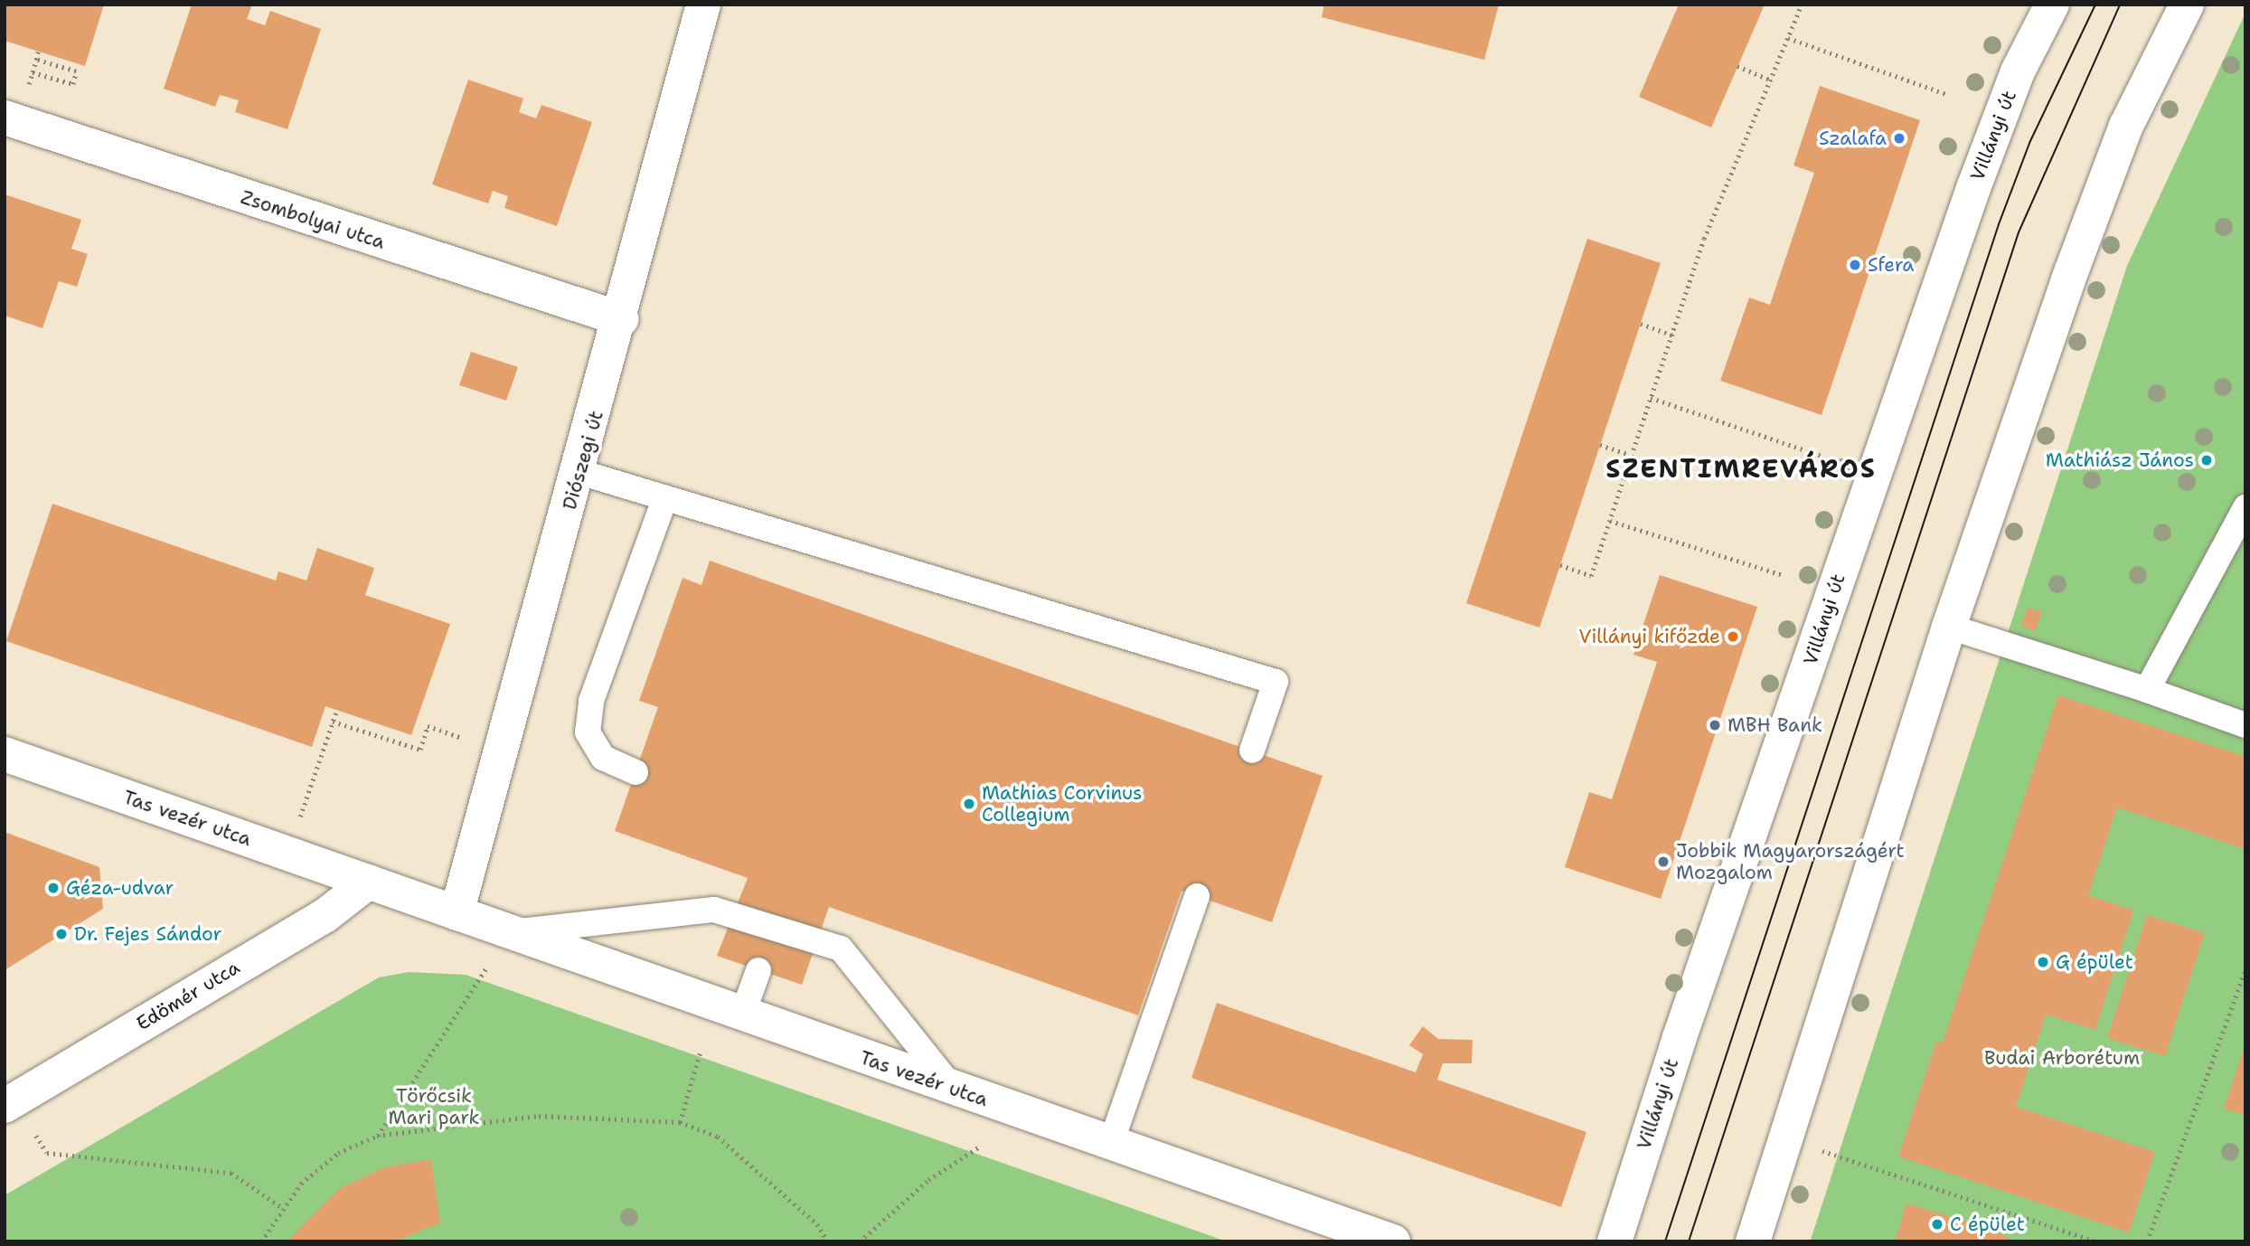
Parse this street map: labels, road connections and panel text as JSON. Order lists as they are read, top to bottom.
{
  "streets": {
    "street": [
      "Villányi út",
      "Zsombolyai utca",
      "Diószegi út",
      "Tas vezér utca",
      "Edömér utca"
    ]
  },
  "crossings": [
    ["Zsombolyai utca", "Diószegi út"],
    ["Diószegi út", "Tas vezér utca"],
    ["Tas vezér utca", "Edömér utca"]
  ],
  "districts": ["SZENTIMREVÁROS"],
  "parks": ["Budai Arborétum", "Törőcsik Mari park"],
  "places": [
    "Szalafa",
    "Sfera",
    "Mathiász János",
    "Villányi kifőzde",
    "MBH Bank",
    "Mathias Corvinus Collegium",
    "Jobbik Magyarországért Mozgalom",
    "Géza-udvar",
    "Dr. Fejes Sándor",
    "G épület",
    "C épület"
  ]
}
